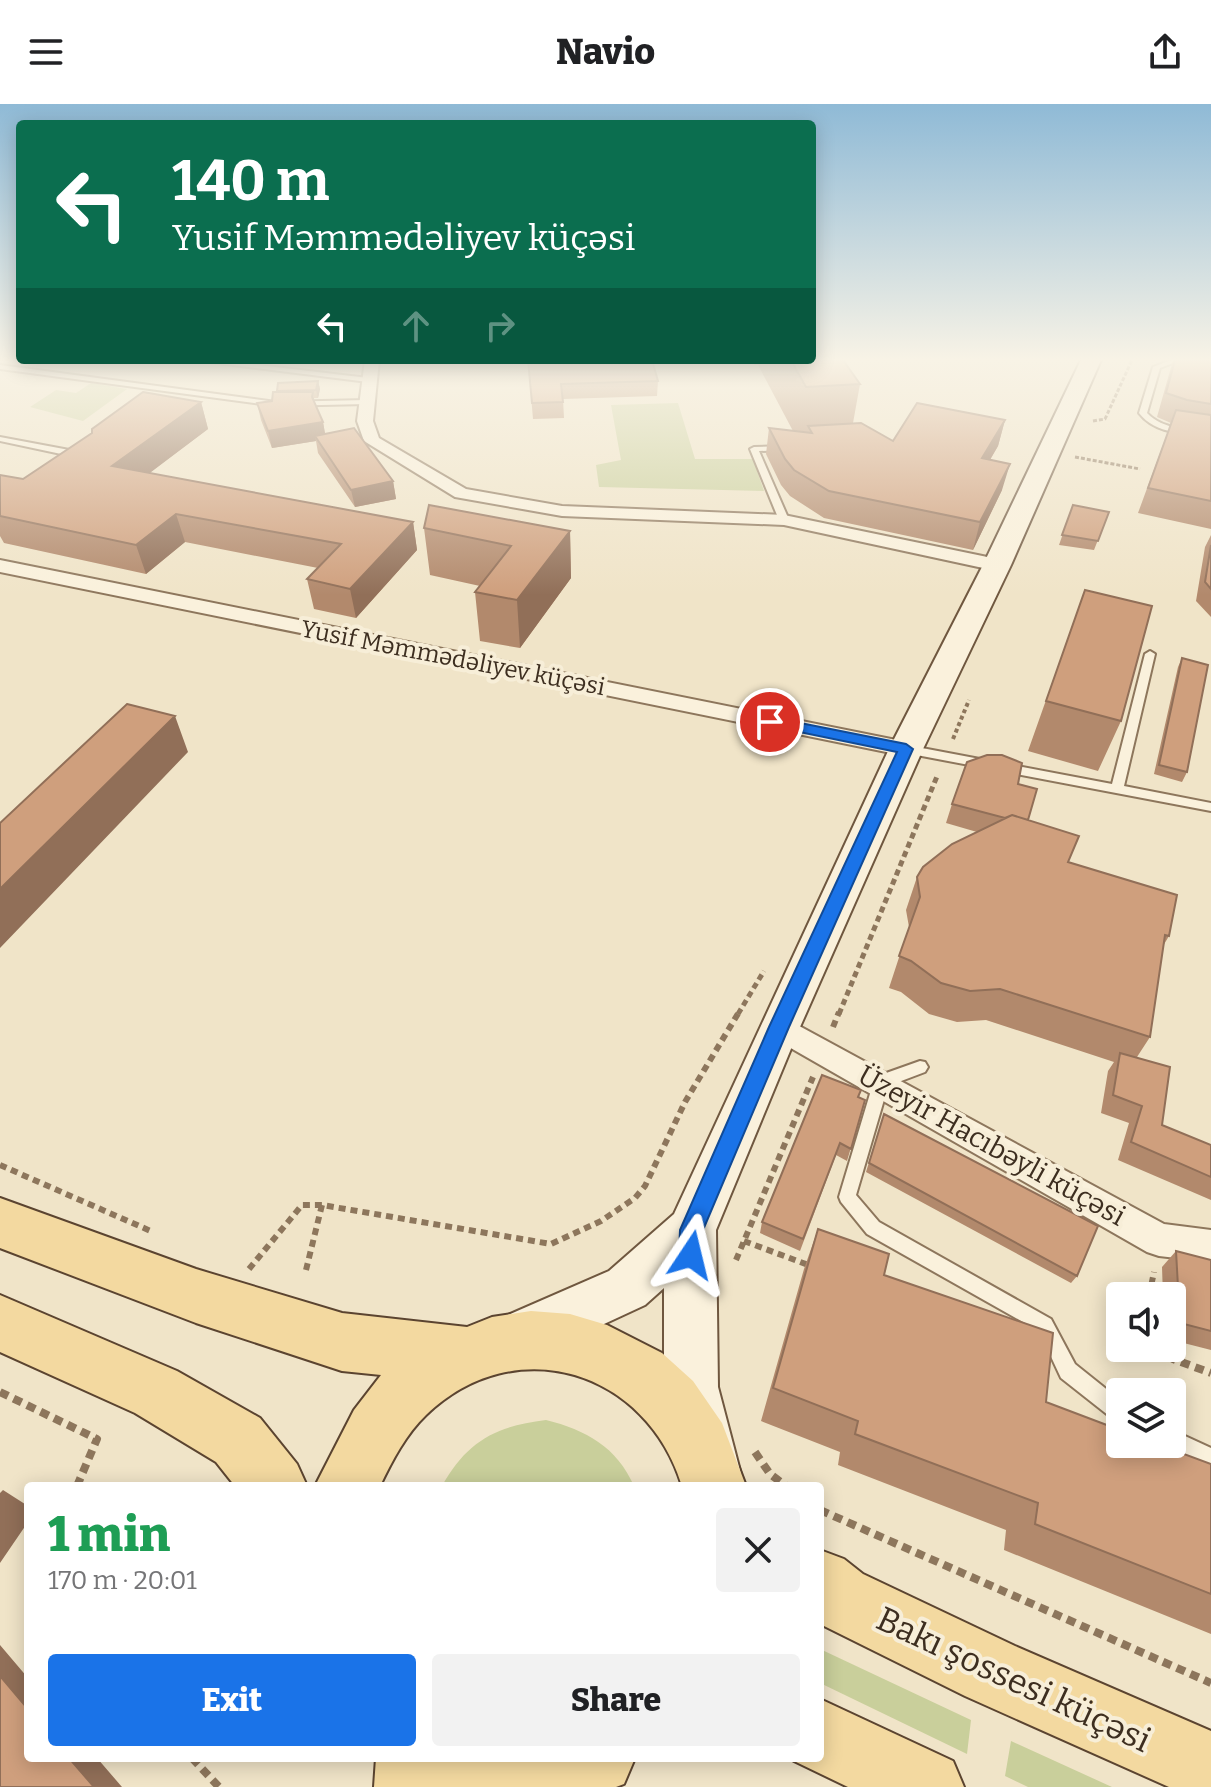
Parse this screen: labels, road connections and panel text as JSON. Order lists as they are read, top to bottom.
{
  "streets": {
    "main road": ["Bakı şossesi küçəsi"],
    "street": ["Yusif Məmmədəliyev küçəsi", "Üzeyir Hacıbəyli küçəsi"]
  },
  "page": {
    "header": "Navio",
    "turn": ["140 m", "Yusif Məmmədəliyev küçəsi"],
    "heading": ["1 min", "170 m · 20:01"],
    "buttons": ["Exit", "Share"]
  }
}
